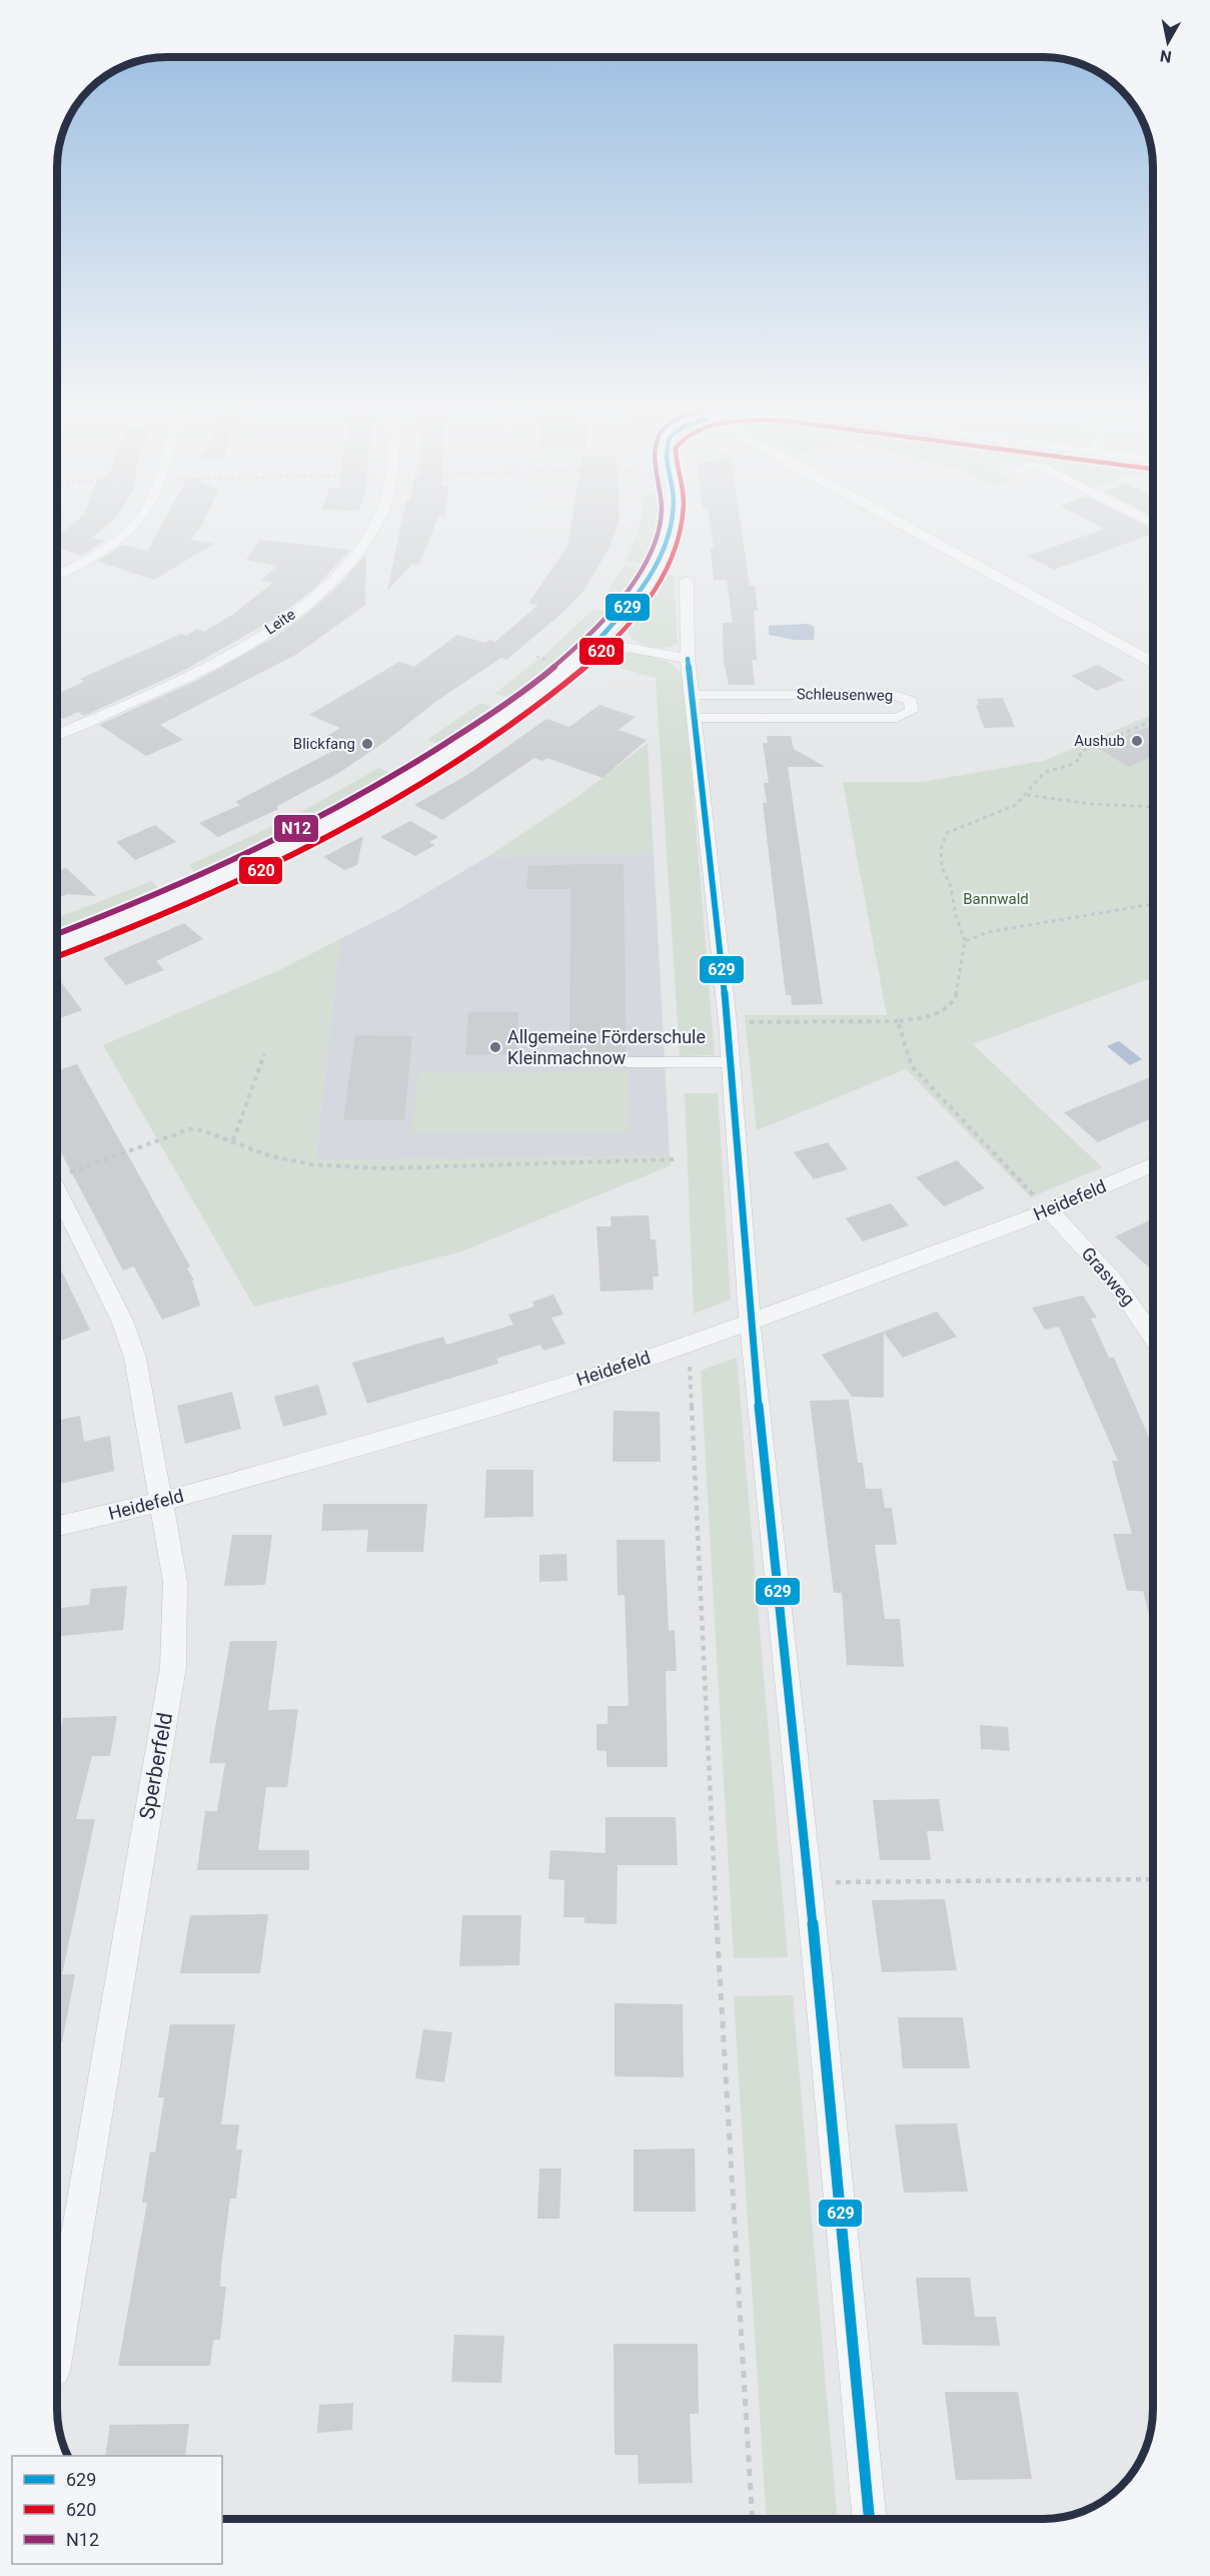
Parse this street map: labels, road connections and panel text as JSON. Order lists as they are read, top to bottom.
{
  "streets": {
    "street": [
      "Leite",
      "Schleusenweg",
      "Heidefeld",
      "Grasweg",
      "Sperberfeld"
    ]
  },
  "crossings": [
    ["Heidefeld", "Grasweg"],
    ["Heidefeld", "Sperberfeld"]
  ],
  "parks": ["Bannwald"],
  "places": ["Aushub", "Blickfang", "Allgemeine Förderschule Kleinmachnow"],
  "lines": ["transit line 629", "transit line 620", "transit line N12"],
  "legend": ["629", "620", "N12"],
  "north": "bottom"
}
